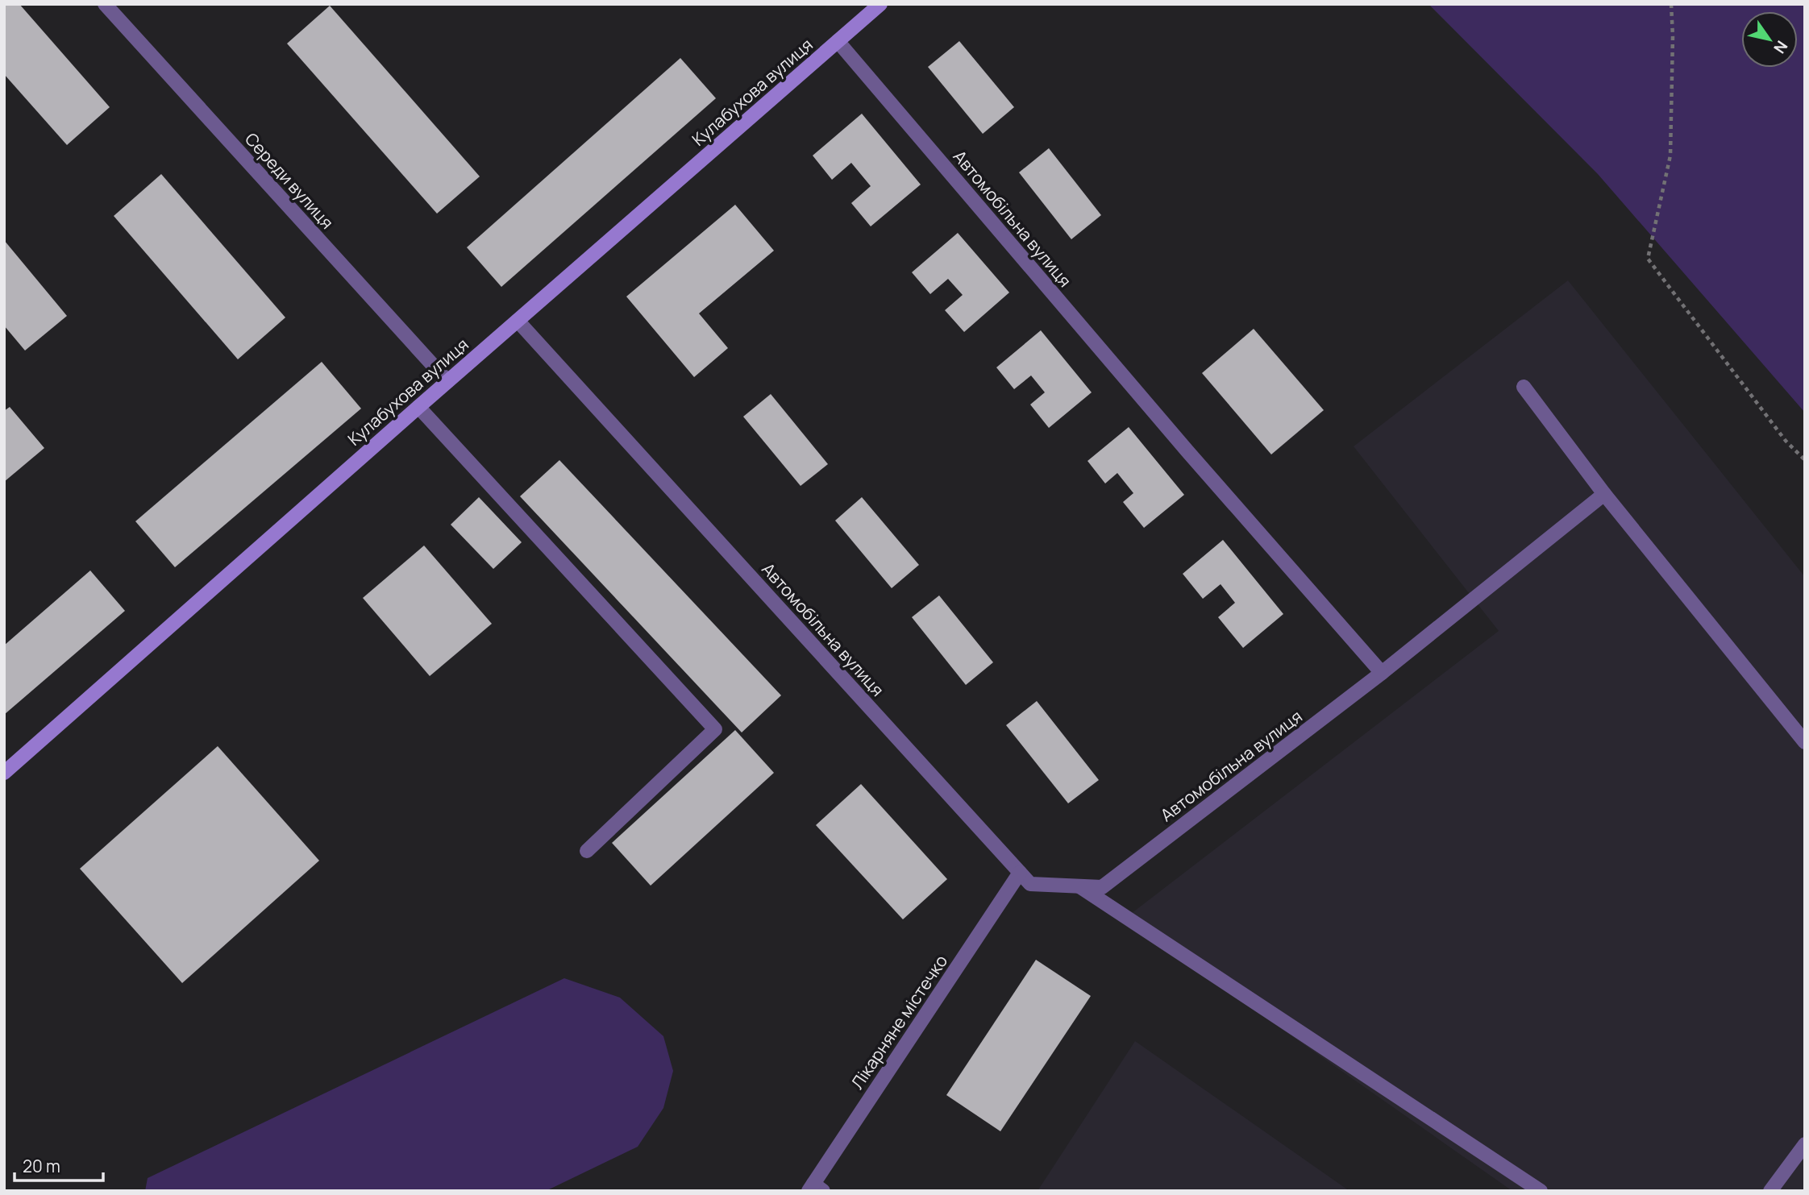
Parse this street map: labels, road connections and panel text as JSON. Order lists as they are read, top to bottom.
{
  "streets": {
    "street": [
      "Кулабухова вулиця",
      "Середи вулиця",
      "Автомобільна вулиця",
      "Лікарняне містечко"
    ]
  },
  "crossings": [
    ["Кулабухова вулиця", "Середи вулиця"],
    ["Кулабухова вулиця", "Автомобільна вулиця"],
    ["Автомобільна вулиця", "Лікарняне містечко"]
  ],
  "scale_bar": "20 m",
  "north": "bottom right"
}
